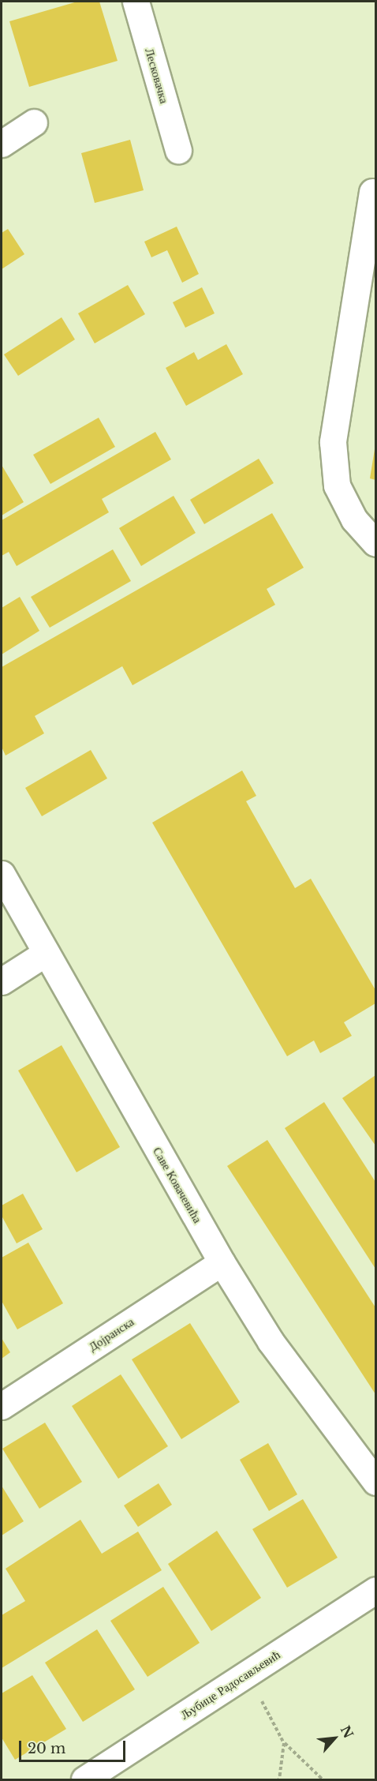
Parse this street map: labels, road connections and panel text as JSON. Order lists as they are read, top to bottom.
{
  "streets": {
    "street": [
      "Лесковачка",
      "Саве Ковачевића",
      "Дојранска",
      "Љубице Радосављевић"
    ]
  },
  "crossings": [
    ["Саве Ковачевића", "Дојранска"]
  ],
  "scale_bar": "20 m",
  "north": "top right"
}
